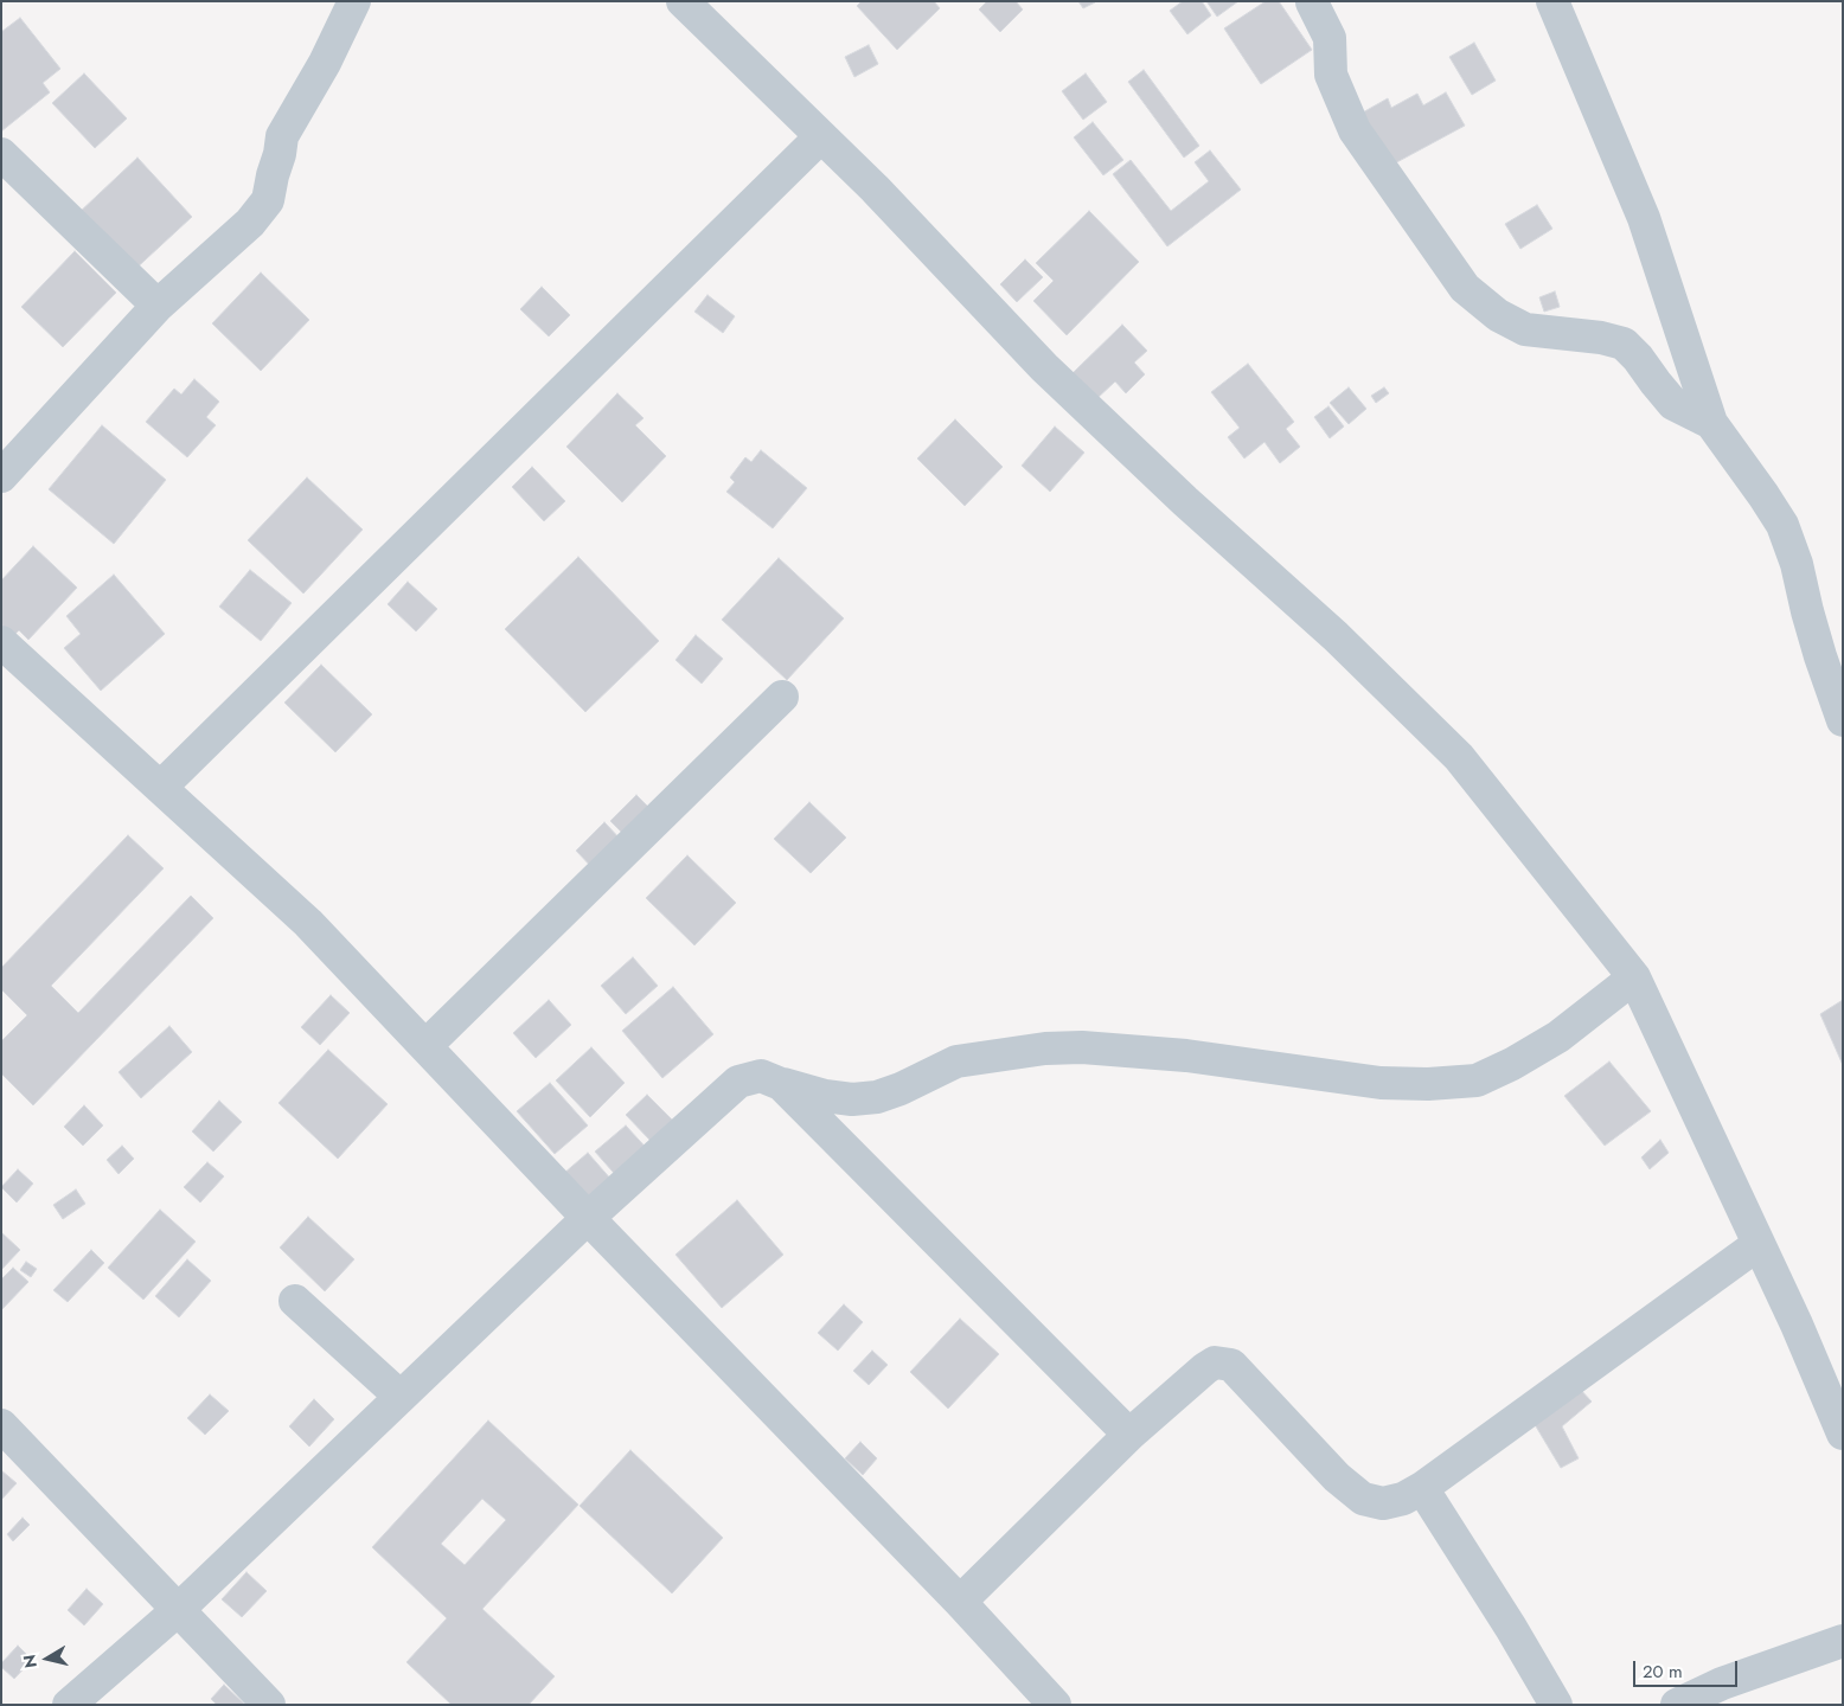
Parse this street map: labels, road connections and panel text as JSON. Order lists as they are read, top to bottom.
{
  "scale_bar": "20 m",
  "north": "left"
}
